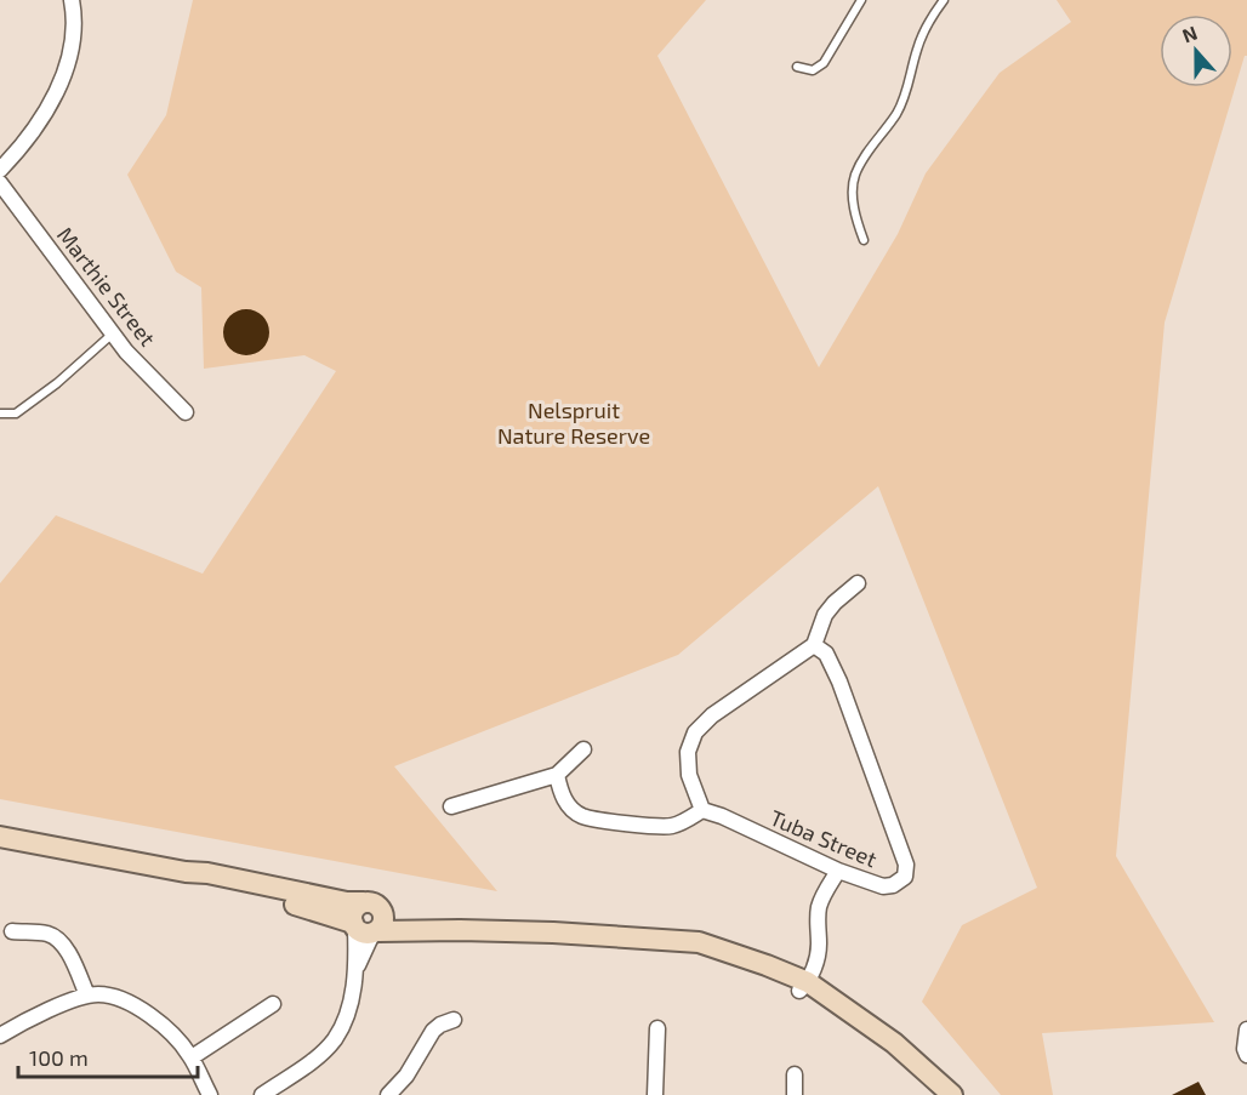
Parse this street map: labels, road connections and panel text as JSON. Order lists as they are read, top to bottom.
{
  "streets": {
    "street": ["Marthie Street", "Tuba Street"]
  },
  "parks": ["Nelspruit Nature Reserve"],
  "scale_bar": "100 m",
  "north": "top"
}
